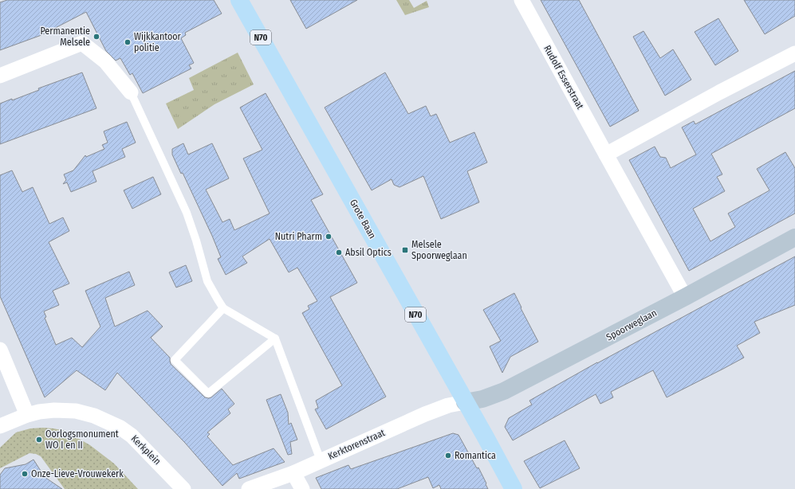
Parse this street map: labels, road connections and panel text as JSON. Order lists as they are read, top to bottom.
{
  "streets": {
    "main road": ["N70", "Grote Baan"],
    "street": [
      "Rudolf Esserstraat",
      "Spoorweglaan",
      "Kerktorenstraat",
      "Kerkplein"
    ]
  },
  "crossings": [
    ["Rudolf Esserstraat", "Spoorweglaan"],
    ["Grote Baan", "Spoorweglaan"],
    ["Grote Baan", "Kerktorenstraat"],
    ["Spoorweglaan", "Kerktorenstraat"]
  ],
  "places": {
    "other": [
      "Permanentie Melsele",
      "Wijkkantoor politie",
      "Nutri Pharm",
      "Absil Optics",
      "Oorlogsmonument WO I en II",
      "Romantica",
      "Onze-Lieve-Vrouwekerk"
    ],
    "transit": ["Melsele Spoorweglaan"]
  }
}
